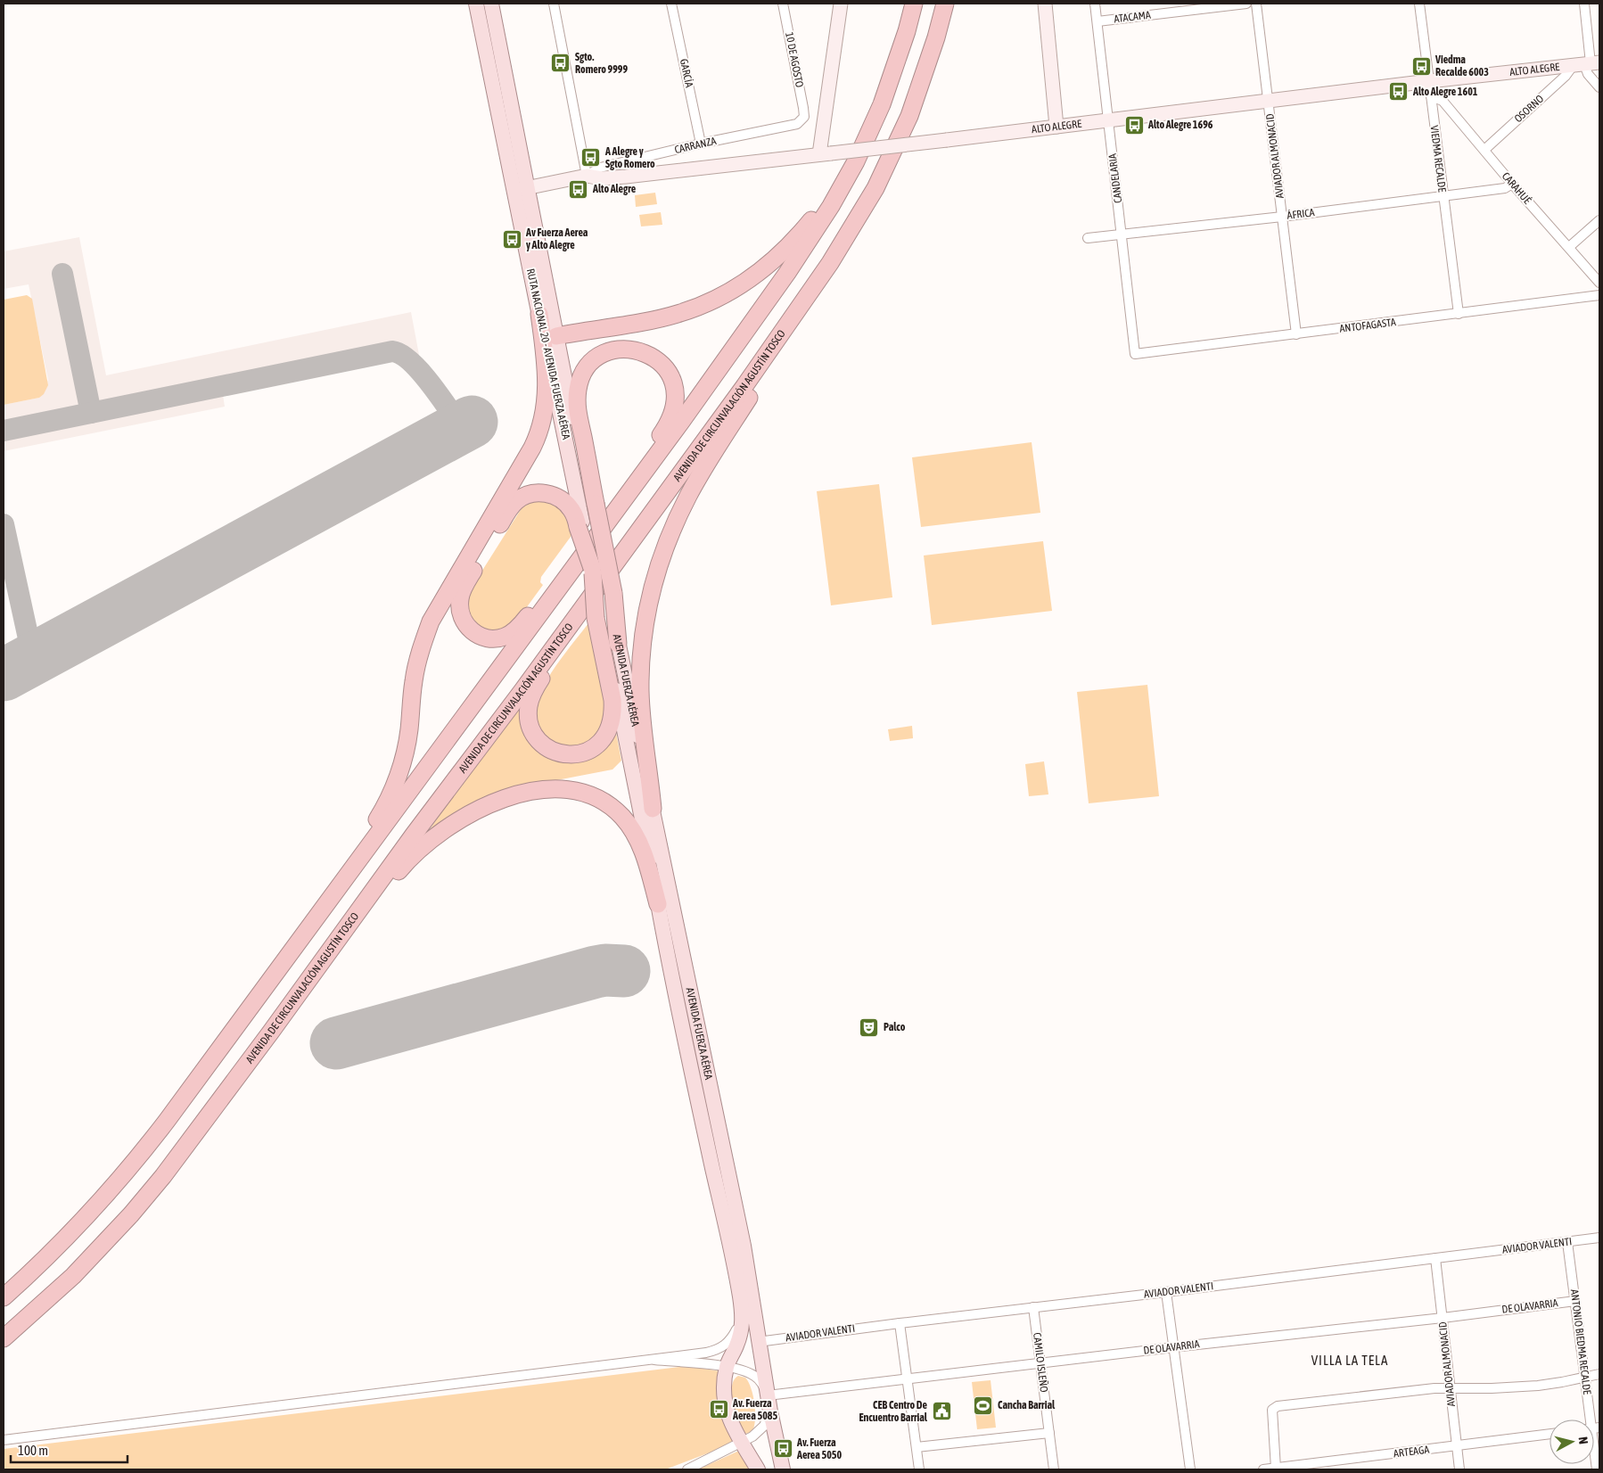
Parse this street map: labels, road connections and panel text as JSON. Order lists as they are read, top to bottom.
{
  "streets": {
    "highway": ["AVENIDA DE CIRCUNVALACIÓN AGUSTÍN TOSCO"],
    "main road": ["ALTO ALEGRE", "RUTA NACIONAL 20 - AVENIDA FUERZA AÉREA", "AVENIDA FUERZA AÉREA"],
    "street": [
      "ATACAMA",
      "10 DE AGOSTO",
      "GARCÍA",
      "OSORNO",
      "CARRANZA",
      "AVIADOR ALMONACID",
      "VIEDMA RECALDE",
      "CANDELARIA",
      "CARAHUÉ",
      "ÁFRICA",
      "ANTOFAGASTA",
      "AVIADOR VALENTI",
      "DE OLAVARRIA",
      "ANTONIO BIEDMA RECALDE",
      "CAMILO ISLEÑO",
      "ARTEAGA"
    ]
  },
  "crossings": [
    ["ATACAMA", "CANDELARIA"],
    ["10 DE AGOSTO", "CARRANZA"],
    ["ALTO ALEGRE", "OSORNO"],
    ["ALTO ALEGRE", "CARRANZA"],
    ["ALTO ALEGRE", "AVIADOR ALMONACID"],
    ["ALTO ALEGRE", "VIEDMA RECALDE"],
    ["ALTO ALEGRE", "CANDELARIA"],
    ["ALTO ALEGRE", "RUTA NACIONAL 20 - AVENIDA FUERZA AÉREA"],
    ["GARCÍA", "CARRANZA"],
    ["OSORNO", "CARAHUÉ"],
    ["AVIADOR ALMONACID", "ÁFRICA"],
    ["AVIADOR ALMONACID", "ANTOFAGASTA"],
    ["AVIADOR ALMONACID", "AVIADOR VALENTI"],
    ["AVIADOR ALMONACID", "DE OLAVARRIA"],
    ["AVIADOR ALMONACID", "ARTEAGA"],
    ["VIEDMA RECALDE", "CARAHUÉ"],
    ["VIEDMA RECALDE", "ÁFRICA"],
    ["VIEDMA RECALDE", "ANTOFAGASTA"],
    ["CANDELARIA", "ÁFRICA"],
    ["CANDELARIA", "ANTOFAGASTA"],
    ["CARAHUÉ", "ÁFRICA"],
    ["AVENIDA FUERZA AÉREA", "AVIADOR VALENTI"],
    ["AVENIDA FUERZA AÉREA", "DE OLAVARRIA"],
    ["AVIADOR VALENTI", "ANTONIO BIEDMA RECALDE"],
    ["AVIADOR VALENTI", "CAMILO ISLEÑO"],
    ["DE OLAVARRIA", "ANTONIO BIEDMA RECALDE"],
    ["DE OLAVARRIA", "CAMILO ISLEÑO"]
  ],
  "districts": ["VILLA LA TELA"],
  "places": {
    "bus stop": [
      "Sgto. Romero 9999",
      "Viedma Recalde 6003",
      "Alto Alegre 1601",
      "Alto Alegre 1696",
      "A Alegre y Sgto Romero",
      "Alto Alegre",
      "Av Fuerza Aerea y Alto Alegre",
      "Av. Fuerza Aerea 5085",
      "Av. Fuerza Aerea 5050"
    ],
    "theatre": ["Palco"],
    "sports": ["Cancha Barrial"],
    "public building": ["CEB Centro De Encuentro Barrial"]
  },
  "scale_bar": "100 m",
  "north": "right"
}
